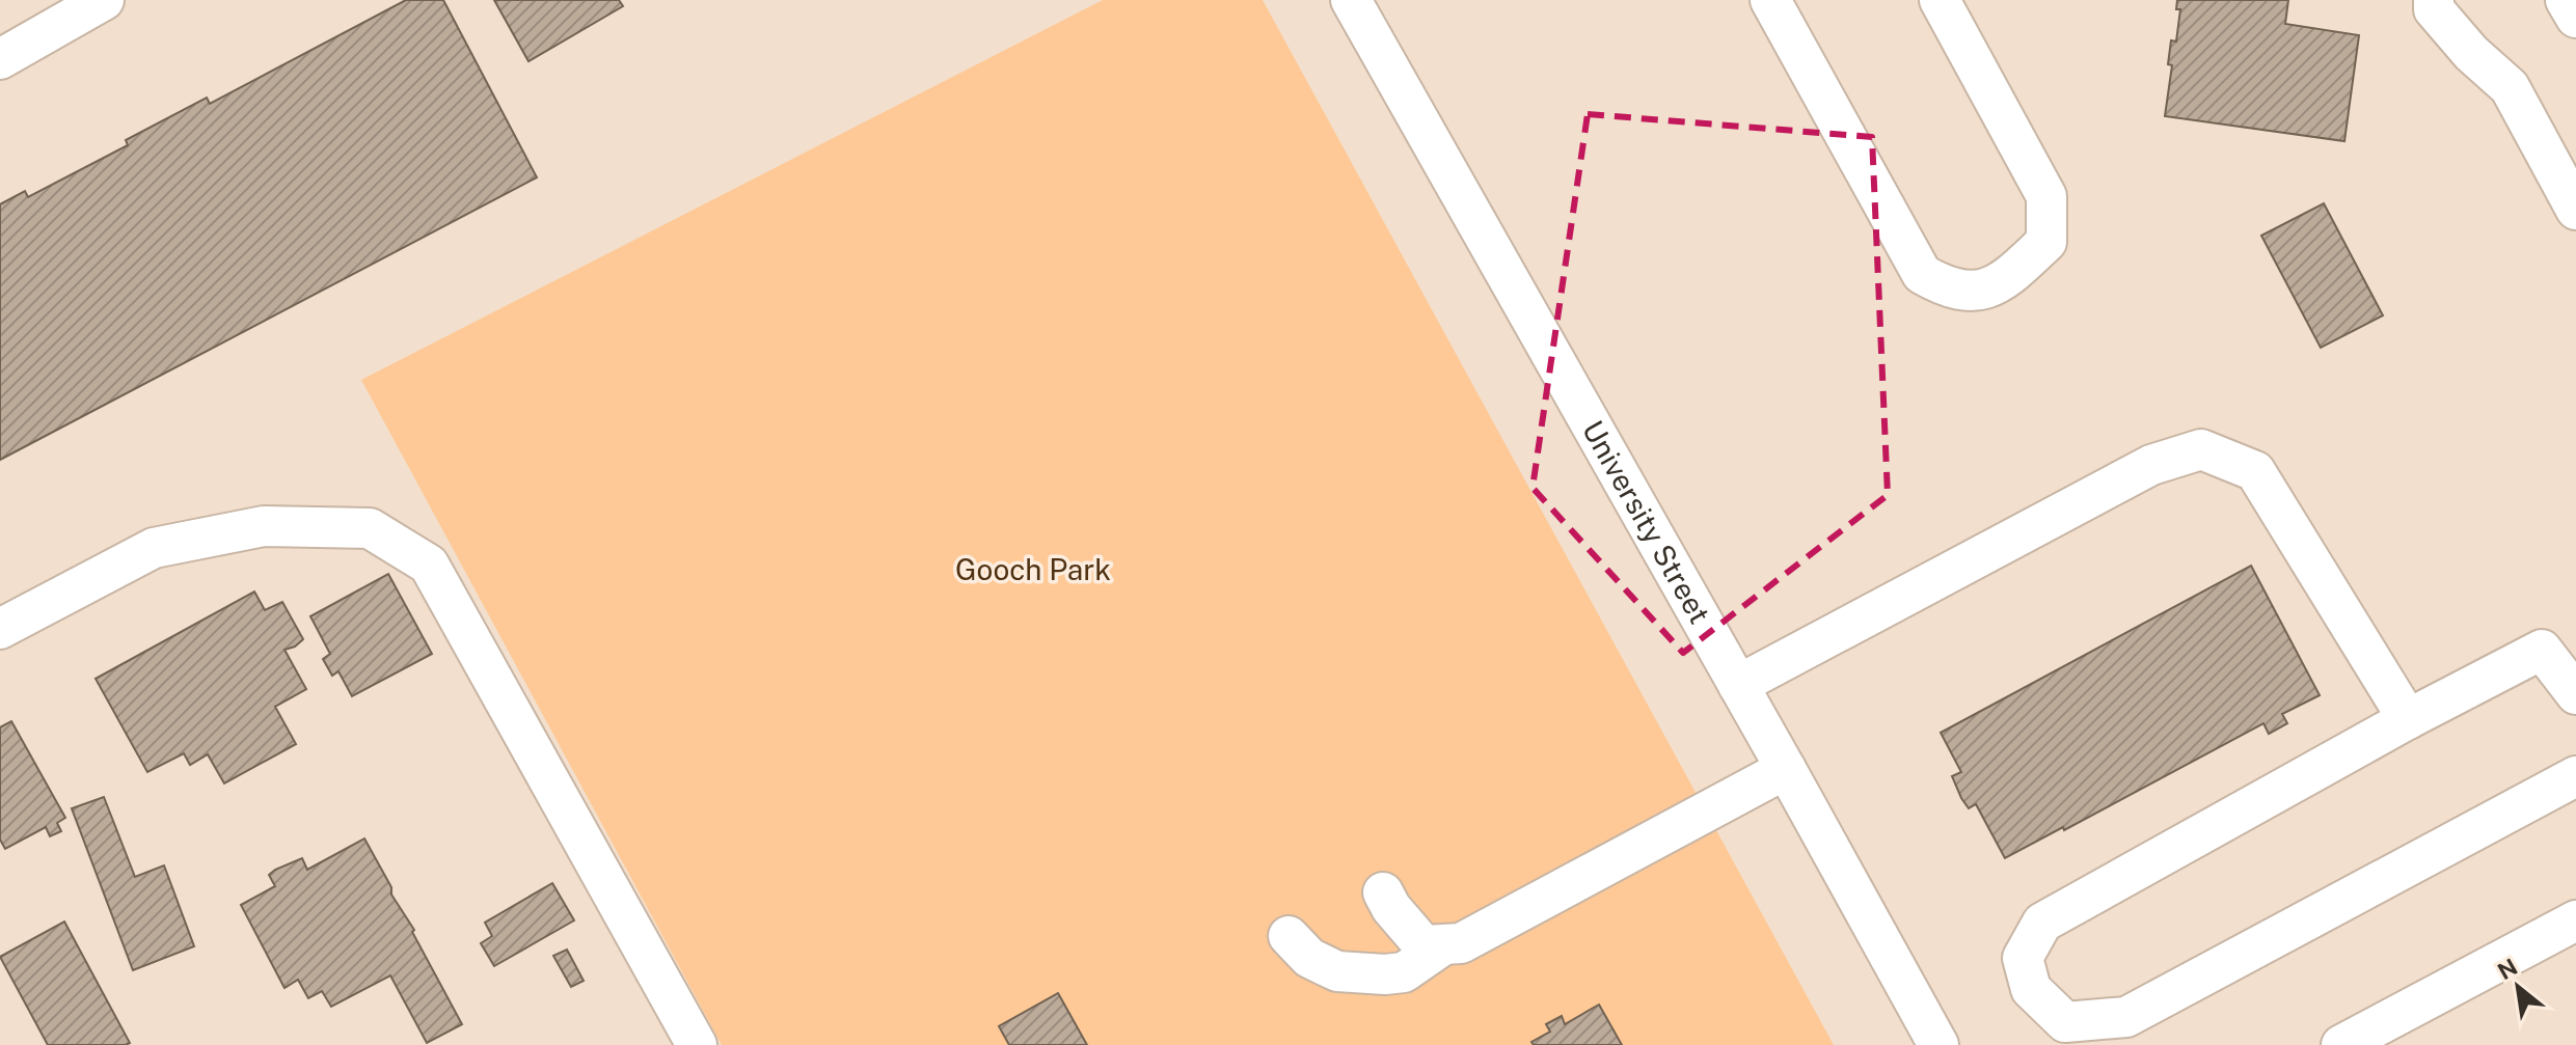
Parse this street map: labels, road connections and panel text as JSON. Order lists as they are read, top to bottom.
{
  "streets": {
    "street": ["University Street"]
  },
  "parks": ["Gooch Park"],
  "north": "top left"
}
